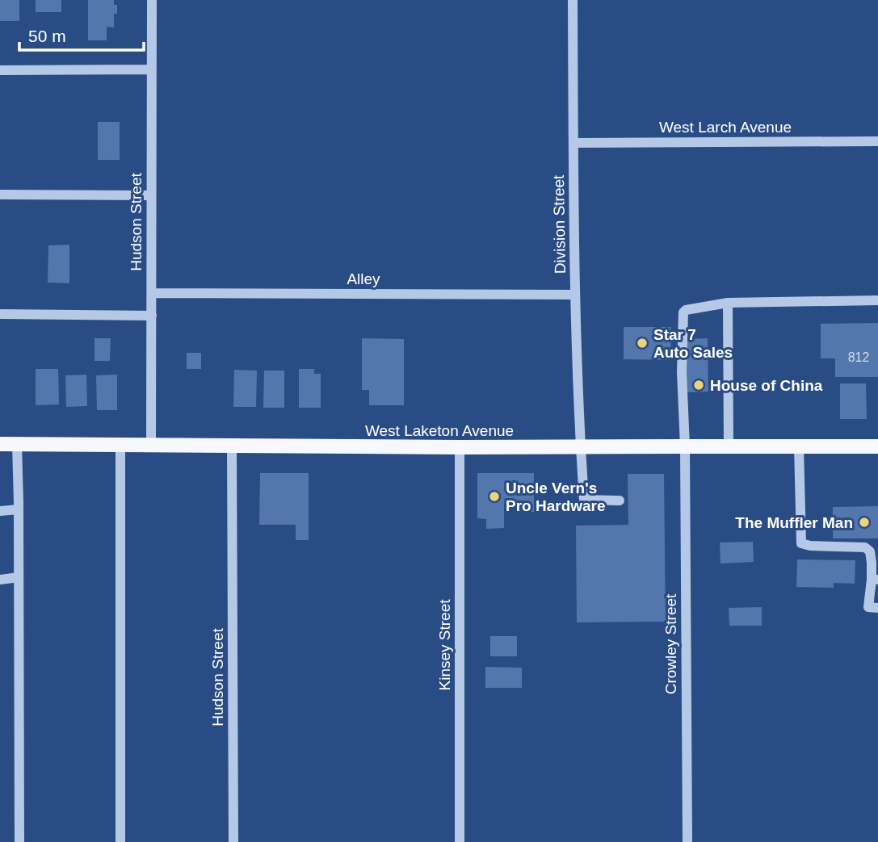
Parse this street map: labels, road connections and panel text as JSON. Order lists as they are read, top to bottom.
{
  "streets": {
    "main road": ["West Laketon Avenue"],
    "street": [
      "West Larch Avenue",
      "Hudson Street",
      "Division Street",
      "Alley",
      "Crowley Street",
      "Kinsey Street"
    ]
  },
  "crossings": [
    ["West Larch Avenue", "Division Street"],
    ["Hudson Street", "Alley"],
    ["Hudson Street", "West Laketon Avenue"],
    ["Division Street", "Alley"],
    ["Division Street", "West Laketon Avenue"],
    ["West Laketon Avenue", "Crowley Street"],
    ["West Laketon Avenue", "Kinsey Street"]
  ],
  "places": [
    "Star 7 Auto Sales",
    "House of China",
    "Uncle Vern's Pro Hardware",
    "The Muffler Man"
  ],
  "house_numbers": ["812"],
  "scale_bar": "50 m"
}
